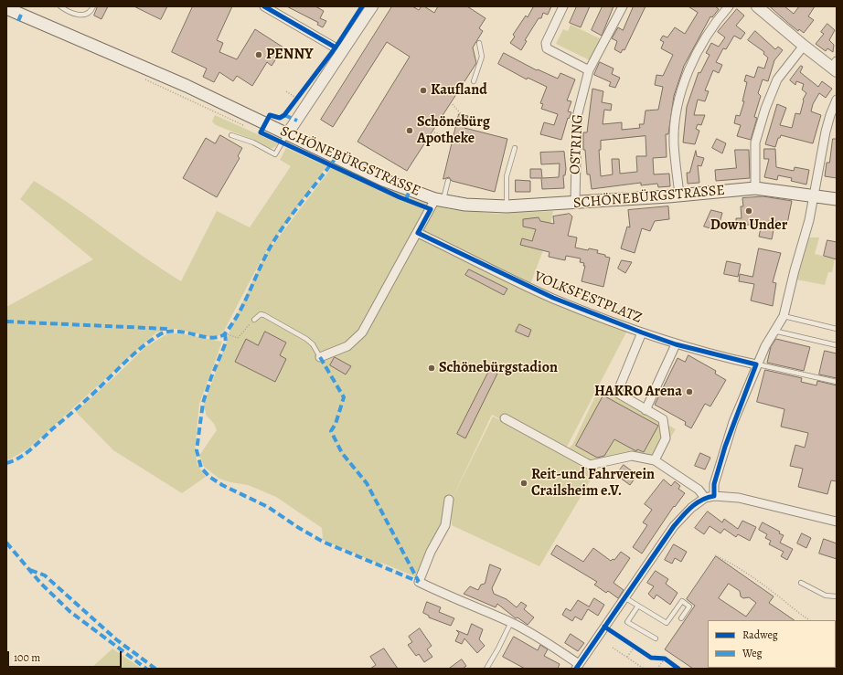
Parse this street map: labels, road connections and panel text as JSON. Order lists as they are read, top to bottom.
{
  "streets": {
    "main road": ["SCHÖNEBÜRGSTRASSE"],
    "street": ["OSTRING", "VOLKSFESTPLATZ"]
  },
  "crossings": [
    ["OSTRING", "SCHÖNEBÜRGSTRASSE"]
  ],
  "places": [
    "PENNY",
    "Kaufland",
    "Schönebürg Apotheke",
    "Down Under",
    "Schönebürgstadion",
    "HAKRO Arena",
    "Reit-und Fahrverein Crailsheim e.V."
  ],
  "legend": ["Radweg", "Weg"],
  "scale_bar": "100 m"
}
